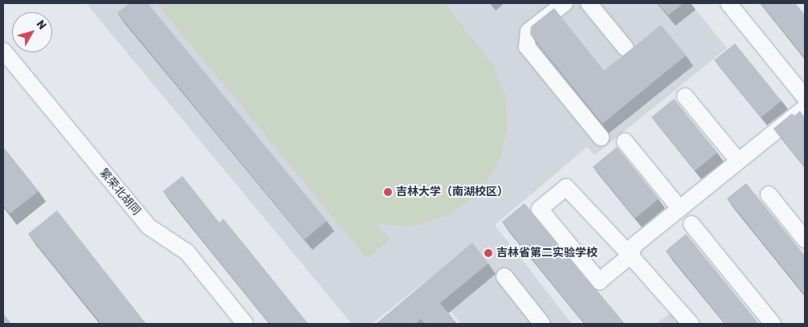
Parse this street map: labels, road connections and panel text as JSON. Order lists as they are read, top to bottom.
{
  "streets": {
    "street": ["繁荣北胡同"]
  },
  "places": ["吉林大学（南湖校区）", "吉林省第二实验学校"],
  "north": "top right"
}
